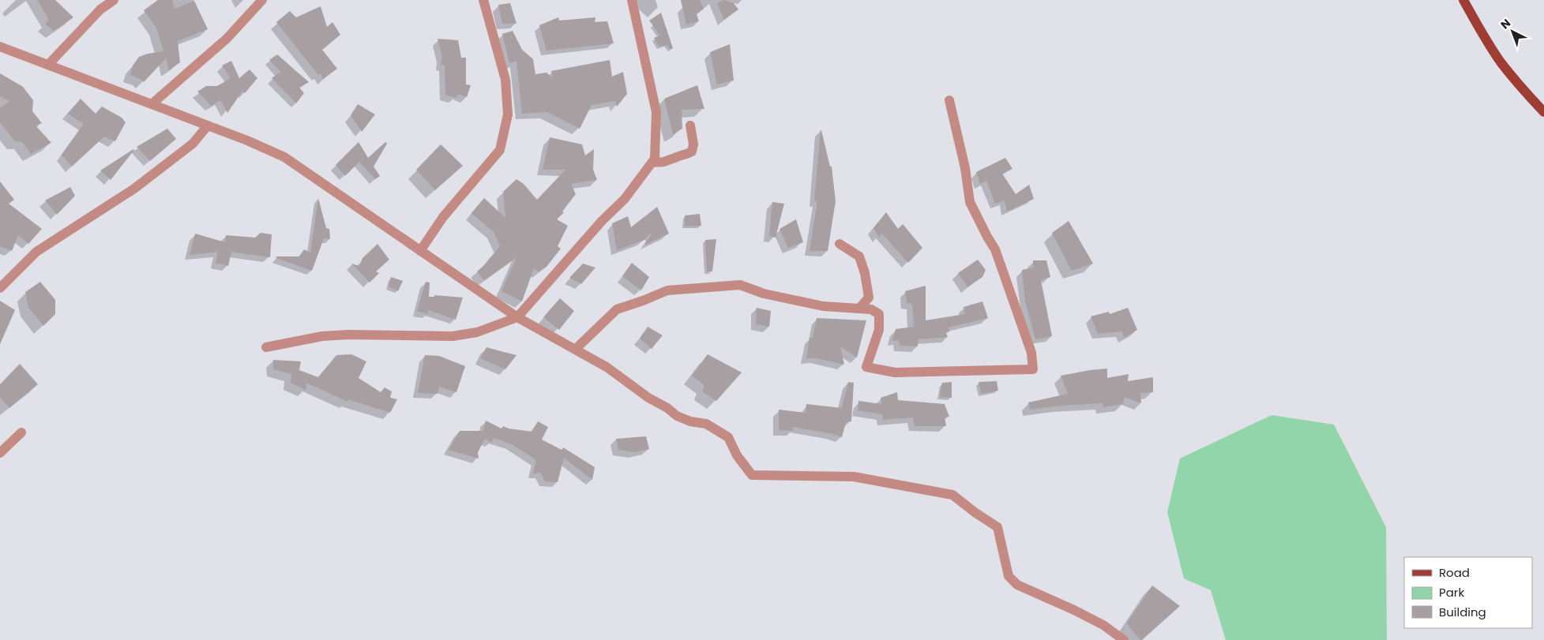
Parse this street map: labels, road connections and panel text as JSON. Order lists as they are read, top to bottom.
{
  "legend": ["Road", "Park", "Building"],
  "north": "top left"
}
